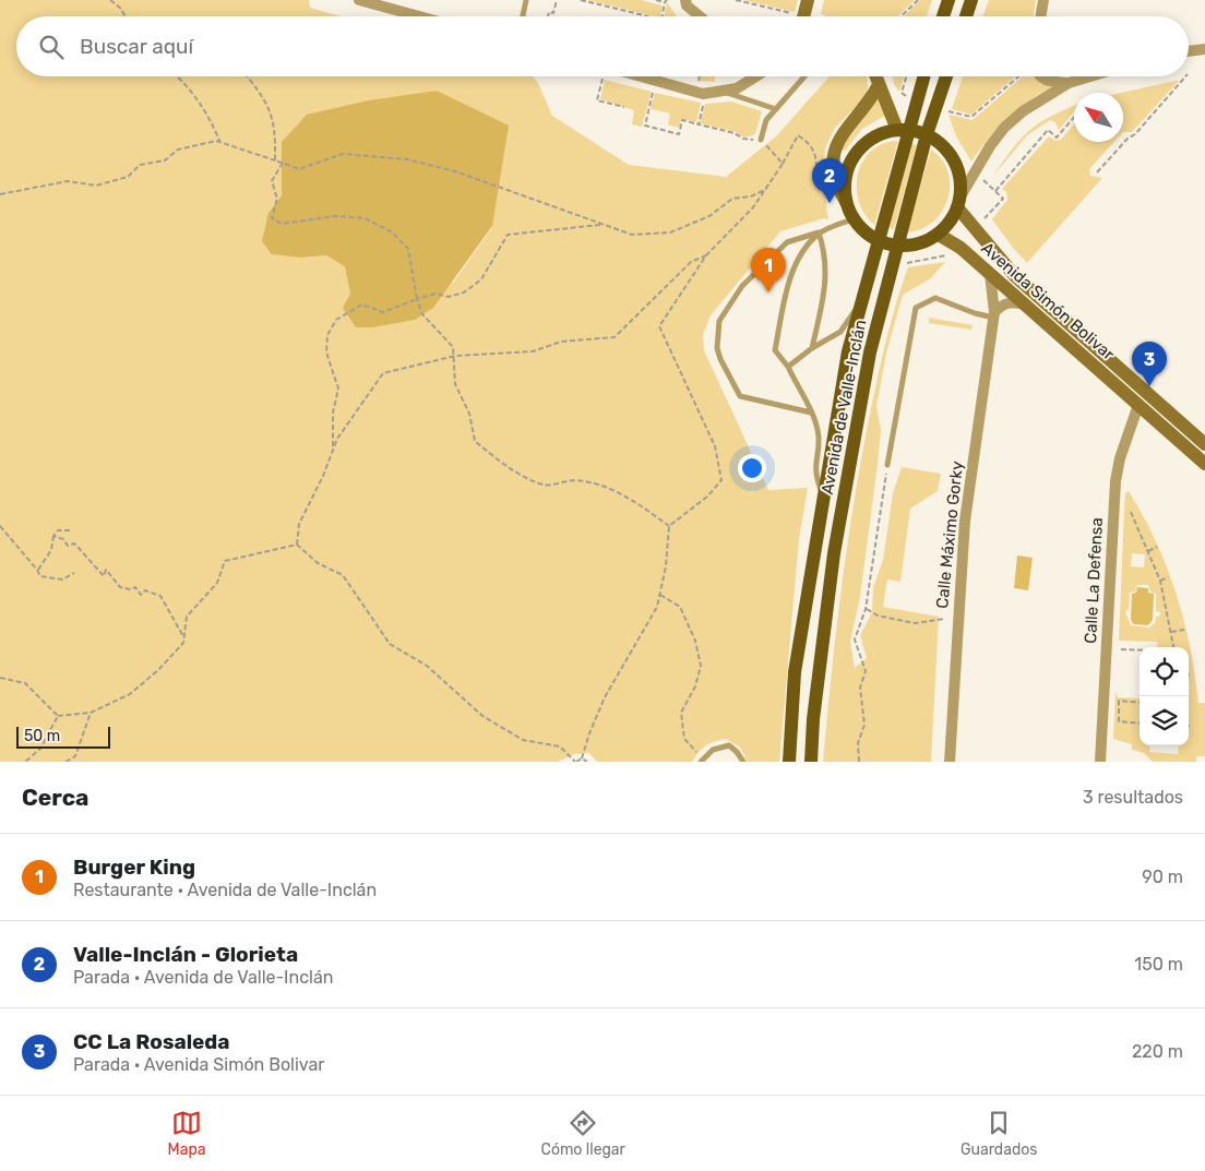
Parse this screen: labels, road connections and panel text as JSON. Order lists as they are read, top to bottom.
{
  "streets": {
    "main road": ["Avenida Simón Bolivar", "Avenida de Valle-Inclán"],
    "street": ["Calle Máximo Gorky", "Calle La Defensa"]
  },
  "crossings": [
    ["Avenida Simón Bolivar", "Calle Máximo Gorky"],
    ["Avenida Simón Bolivar", "Calle La Defensa"]
  ],
  "scale_bar": "50 m",
  "north": "top left",
  "page": {
    "search": "Buscar aquí",
    "pins": ["2", "1", "3"],
    "scale": "50 m",
    "heading": ["Cerca", "3 resultados"],
    "list": [
      {
        "mark": "1",
        "name": "Burger King",
        "note": "Restaurante · Avenida de Valle-Inclán",
        "value": "90 m"
      },
      {
        "mark": "2",
        "name": "Valle-Inclán - Glorieta",
        "note": "Parada · Avenida de Valle-Inclán",
        "value": "150 m"
      },
      {
        "mark": "3",
        "name": "CC La Rosaleda",
        "note": "Parada · Avenida Simón Bolivar",
        "value": "220 m"
      }
    ],
    "nav": ["Mapa", "Cómo llegar", "Guardados"]
  }
}
